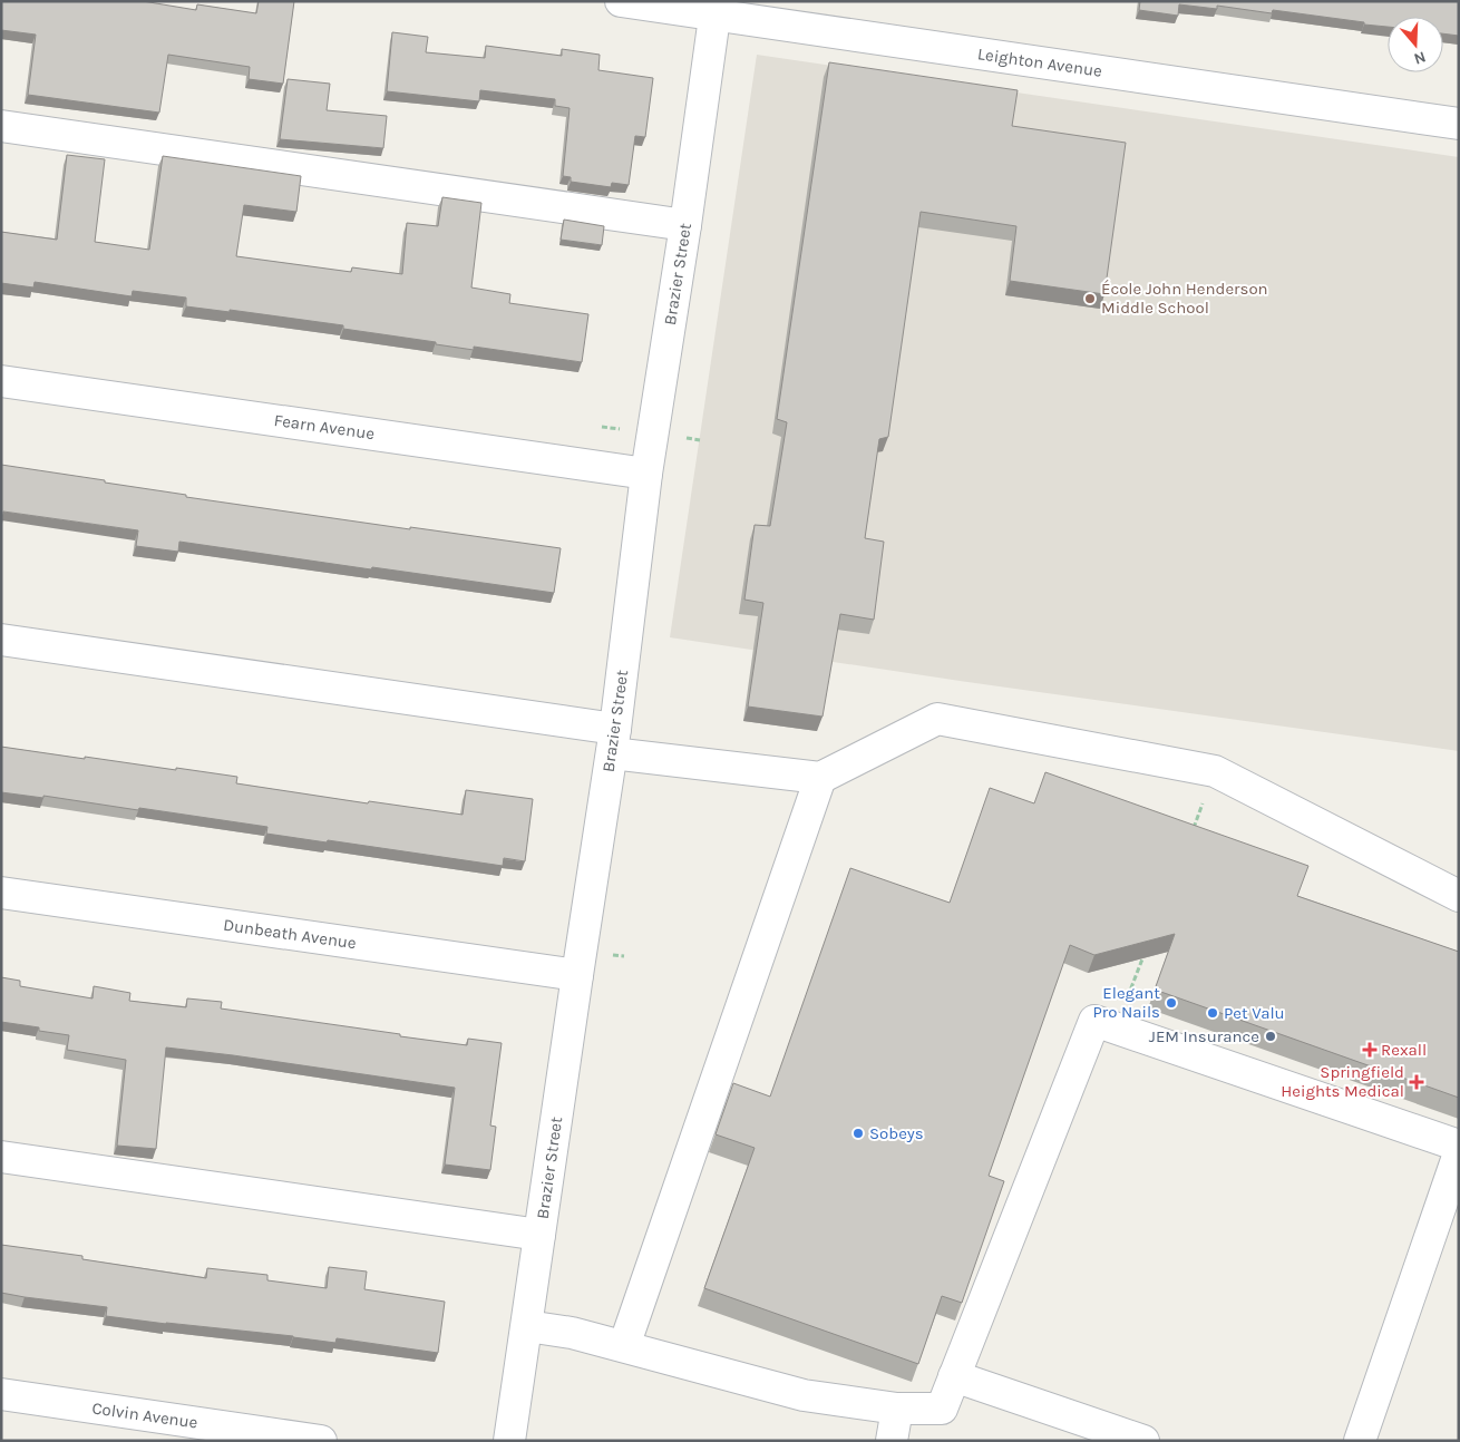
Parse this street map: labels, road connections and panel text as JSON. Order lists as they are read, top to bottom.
{
  "streets": {
    "street": [
      "Leighton Avenue",
      "Brazier Street",
      "Fearn Avenue",
      "Dunbeath Avenue",
      "Colvin Avenue"
    ]
  },
  "crossings": [
    ["Leighton Avenue", "Brazier Street"],
    ["Brazier Street", "Fearn Avenue"],
    ["Brazier Street", "Dunbeath Avenue"]
  ],
  "places": {
    "other": [
      "École John Henderson Middle School",
      "Elegant Pro Nails",
      "Pet Valu",
      "JEM Insurance",
      "Sobeys"
    ],
    "health": ["Rexall", "Springfield Heights Medical"]
  },
  "north": "bottom"
}
